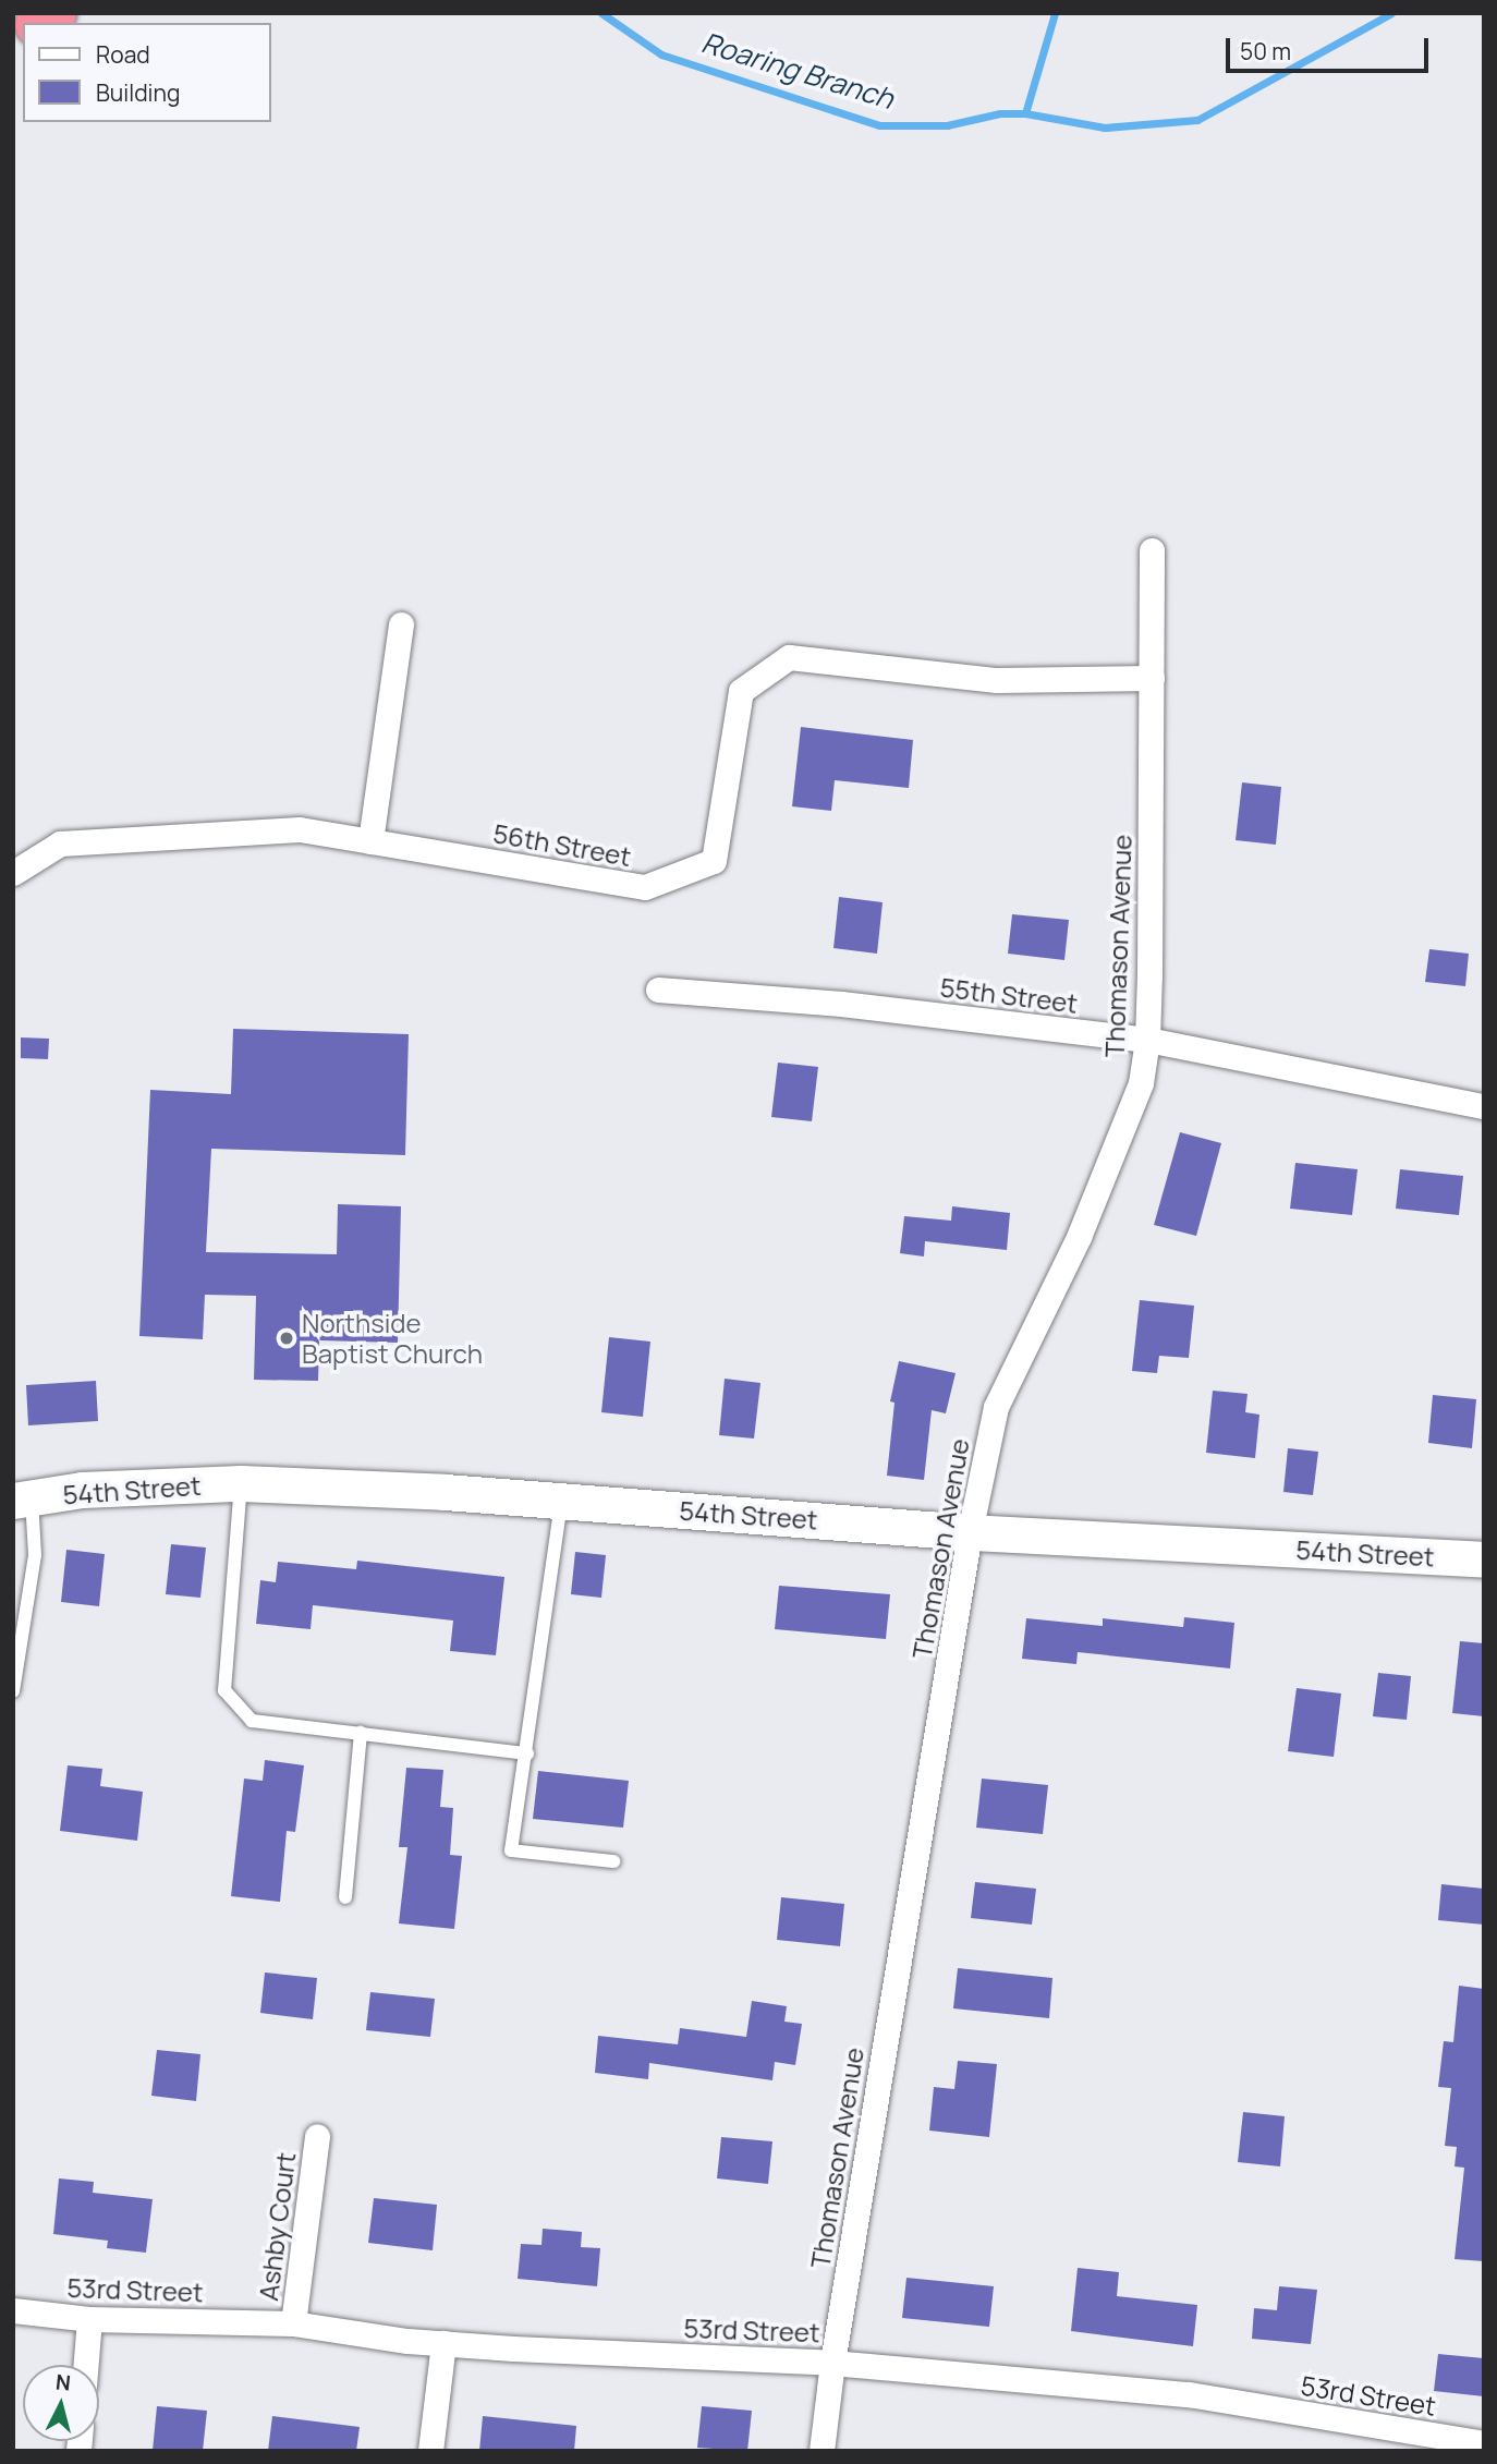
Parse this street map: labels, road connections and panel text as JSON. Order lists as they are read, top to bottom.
{
  "streets": {
    "main road": ["54th Street"],
    "street": [
      "56th Street",
      "Thomason Avenue",
      "55th Street",
      "Ashby Court",
      "53rd Street"
    ]
  },
  "crossings": [
    ["56th Street", "Thomason Avenue"],
    ["Thomason Avenue", "55th Street"],
    ["Thomason Avenue", "54th Street"],
    ["Thomason Avenue", "53rd Street"],
    ["Ashby Court", "53rd Street"]
  ],
  "water": ["Roaring Branch"],
  "places": ["Northside Baptist Church"],
  "legend": ["Road", "Building"],
  "scale_bar": "50 m",
  "north": "top"
}
